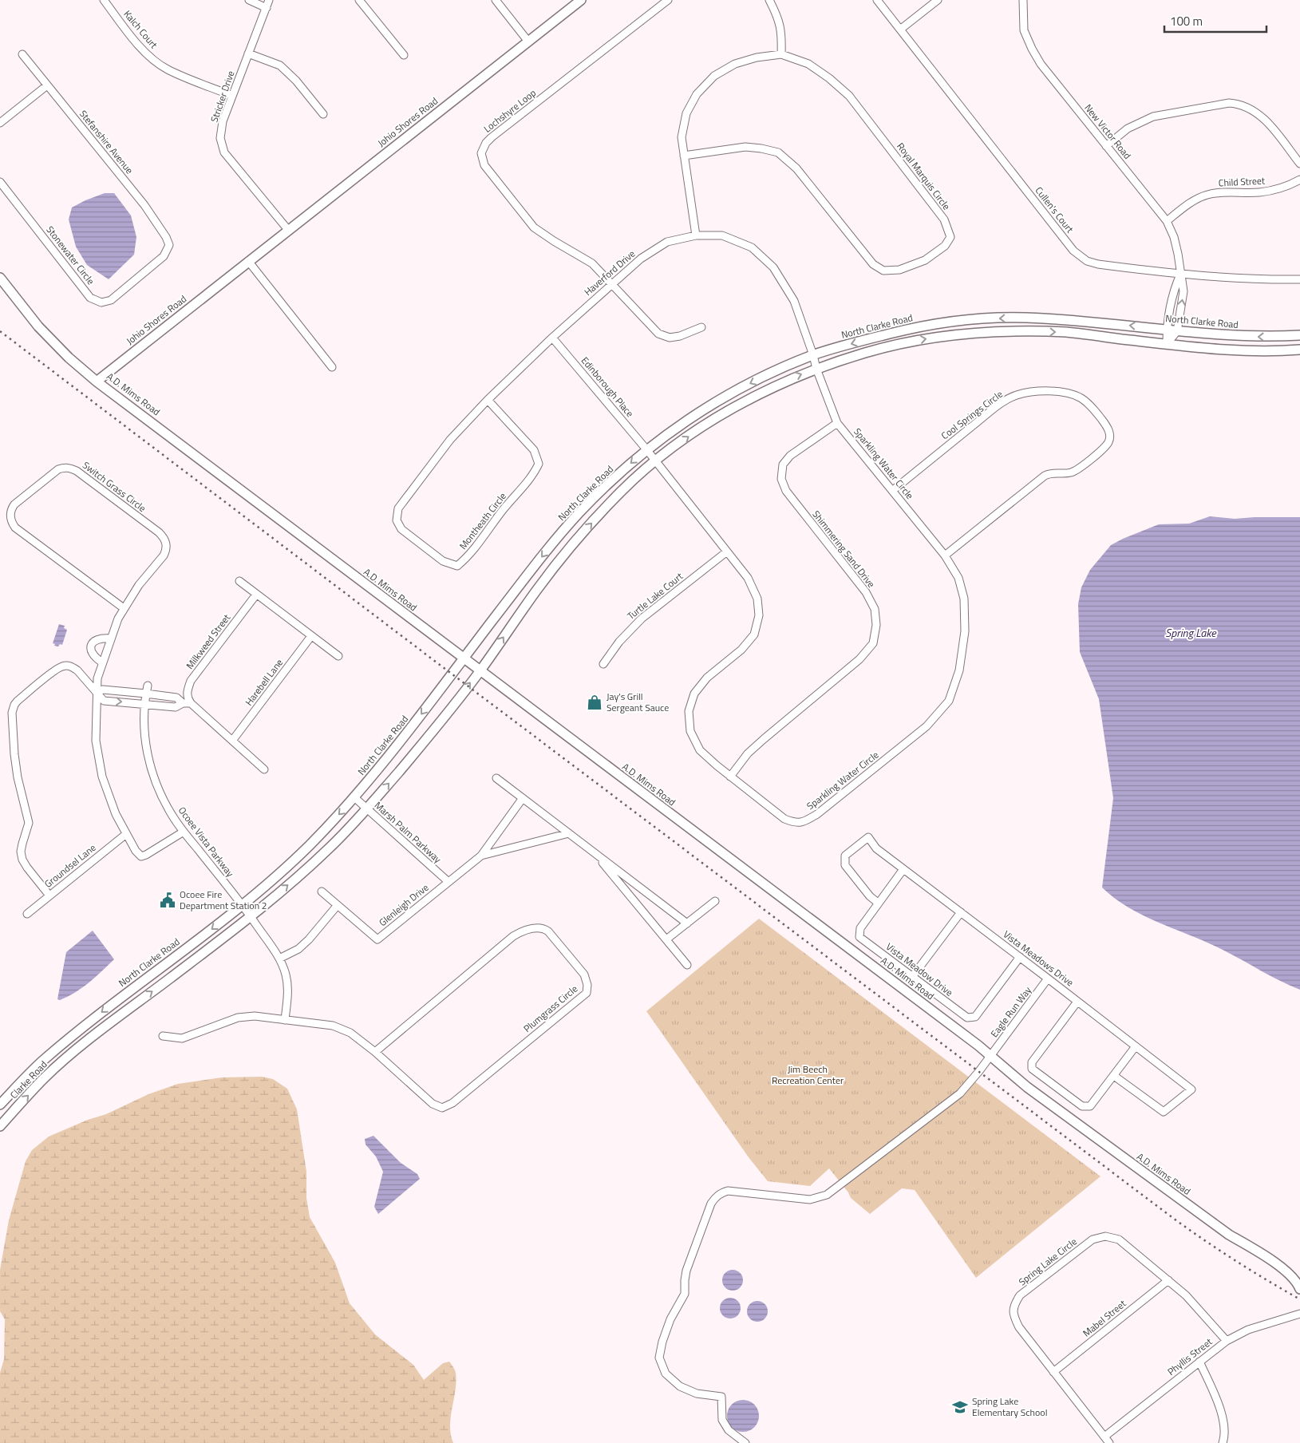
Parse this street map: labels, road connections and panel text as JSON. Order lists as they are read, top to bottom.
{
  "streets": {
    "street": [
      "Kalch Court",
      "Stricker Drive",
      "Lochshyre Loop",
      "Johio Shores Road",
      "New Victor Road",
      "Stefanshire Avenue",
      "Royal Marquis Circle",
      "Child Street",
      "Cullen's Court",
      "Stonewater Circle",
      "Haverford Drive",
      "North Clarke Road",
      "Edinborough Place",
      "A.D. Mims Road",
      "Cool Springs Circle",
      "Sparkling Water Circle",
      "Switch Grass Circle",
      "Montheath Circle",
      "Shimmering Sand Drive",
      "Turtle Lake Court",
      "Milkweed Street",
      "Harebell Lane",
      "Marsh Palm Parkway",
      "Ocoee Vista Parkway",
      "Groundsel Lane",
      "Glenleigh Drive",
      "Vista Meadows Drive",
      "Vista Meadow Drive",
      "Plumgrass Circle",
      "Eagle Run Way",
      "Clarke Road",
      "Spring Lake Circle",
      "Mabel Street",
      "Phyllis Street"
    ]
  },
  "crossings": [
    ["Kalch Court", "Stricker Drive"],
    ["Stricker Drive", "Johio Shores Road"],
    ["Lochshyre Loop", "Haverford Drive"],
    ["Johio Shores Road", "A.D. Mims Road"],
    ["New Victor Road", "Child Street"],
    ["New Victor Road", "Cullen's Court"],
    ["New Victor Road", "North Clarke Road"],
    ["Stefanshire Avenue", "Stonewater Circle"],
    ["Royal Marquis Circle", "Haverford Drive"],
    ["Haverford Drive", "North Clarke Road"],
    ["Haverford Drive", "Edinborough Place"],
    ["Haverford Drive", "Sparkling Water Circle"],
    ["Haverford Drive", "Montheath Circle"],
    ["North Clarke Road", "Edinborough Place"],
    ["North Clarke Road", "A.D. Mims Road"],
    ["North Clarke Road", "Sparkling Water Circle"],
    ["North Clarke Road", "Marsh Palm Parkway"],
    ["North Clarke Road", "Ocoee Vista Parkway"],
    ["North Clarke Road", "Clarke Road"],
    ["Edinborough Place", "Sparkling Water Circle"],
    ["Edinborough Place", "Montheath Circle"],
    ["A.D. Mims Road", "Eagle Run Way"],
    ["Cool Springs Circle", "Sparkling Water Circle"],
    ["Sparkling Water Circle", "Shimmering Sand Drive"],
    ["Sparkling Water Circle", "Turtle Lake Court"],
    ["Switch Grass Circle", "Ocoee Vista Parkway"],
    ["Switch Grass Circle", "Groundsel Lane"],
    ["Marsh Palm Parkway", "Glenleigh Drive"],
    ["Ocoee Vista Parkway", "Plumgrass Circle"],
    ["Ocoee Vista Parkway", "Clarke Road"],
    ["Vista Meadows Drive", "Vista Meadow Drive"],
    ["Vista Meadows Drive", "Eagle Run Way"],
    ["Spring Lake Circle", "Mabel Street"],
    ["Spring Lake Circle", "Phyllis Street"]
  ],
  "one_way": ["Clarke Road"],
  "water": ["Spring Lake"],
  "parks": ["Jim Beech Recreation Center"],
  "places": {
    "shop": ["Jay's Grill Sergeant Sauce"],
    "public building": ["Ocoee Fire Department Station 2"],
    "school or university": ["Spring Lake Elementary School"]
  },
  "scale_bar": "100 m"
}
